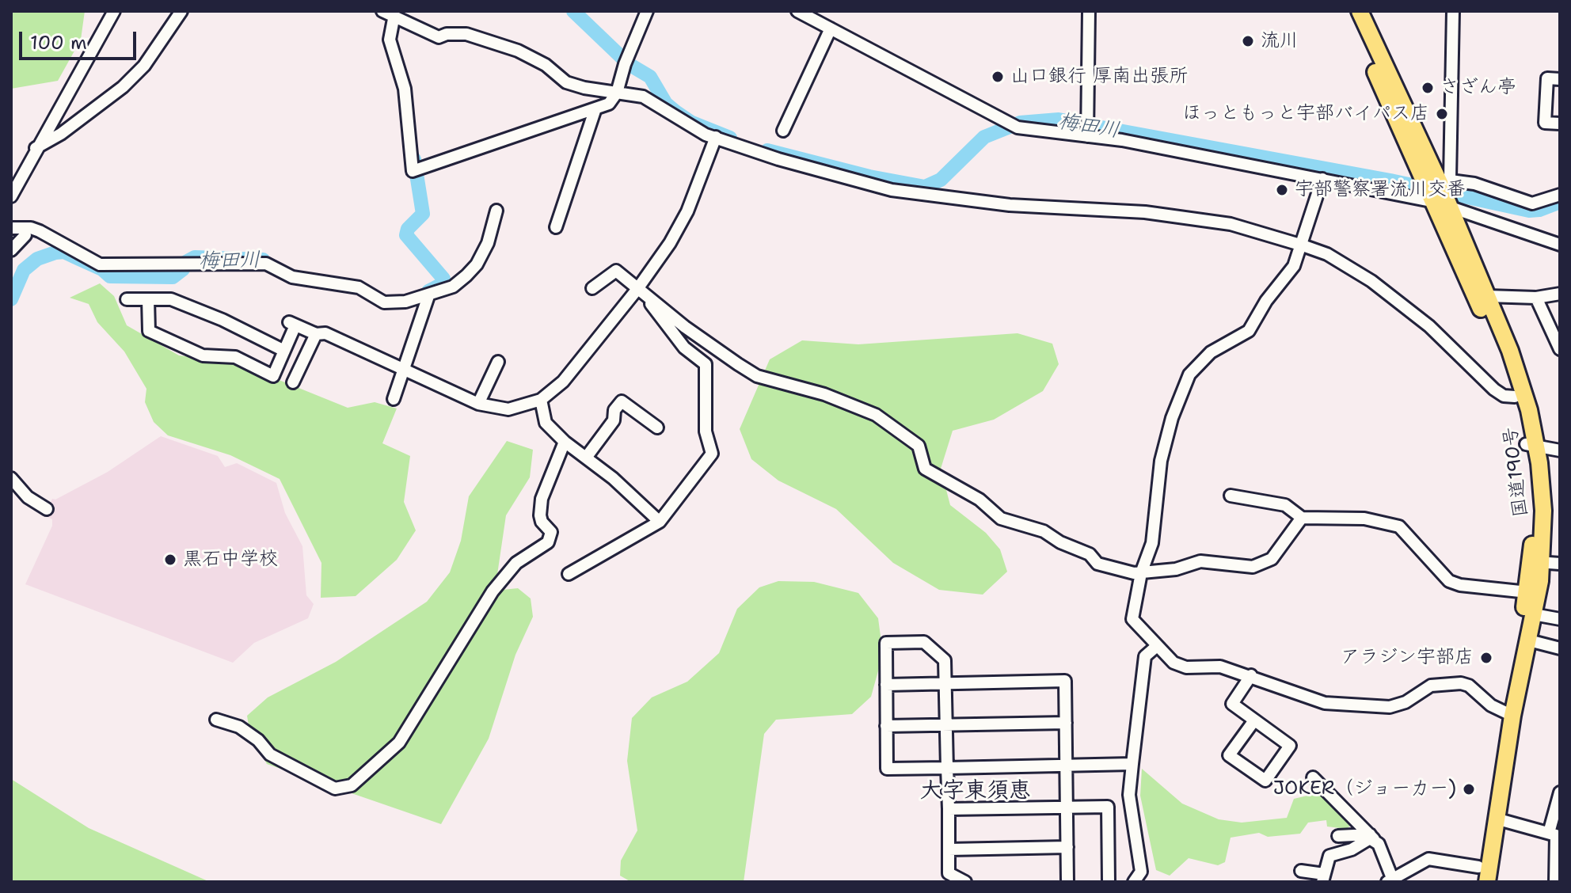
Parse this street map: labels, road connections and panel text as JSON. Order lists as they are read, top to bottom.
{
  "streets": {
    "highway": ["国道190号"]
  },
  "districts": ["大字東須恵"],
  "water": ["梅田川"],
  "places": [
    "流川",
    "山口銀行 厚南出張所",
    "さざん亭",
    "ほっともっと宇部バイパス店",
    "宇部警察署流川交番",
    "黒石中学校",
    "アラジン宇部店",
    "JOKER（ジョーカー)"
  ],
  "scale_bar": "100 m"
}
